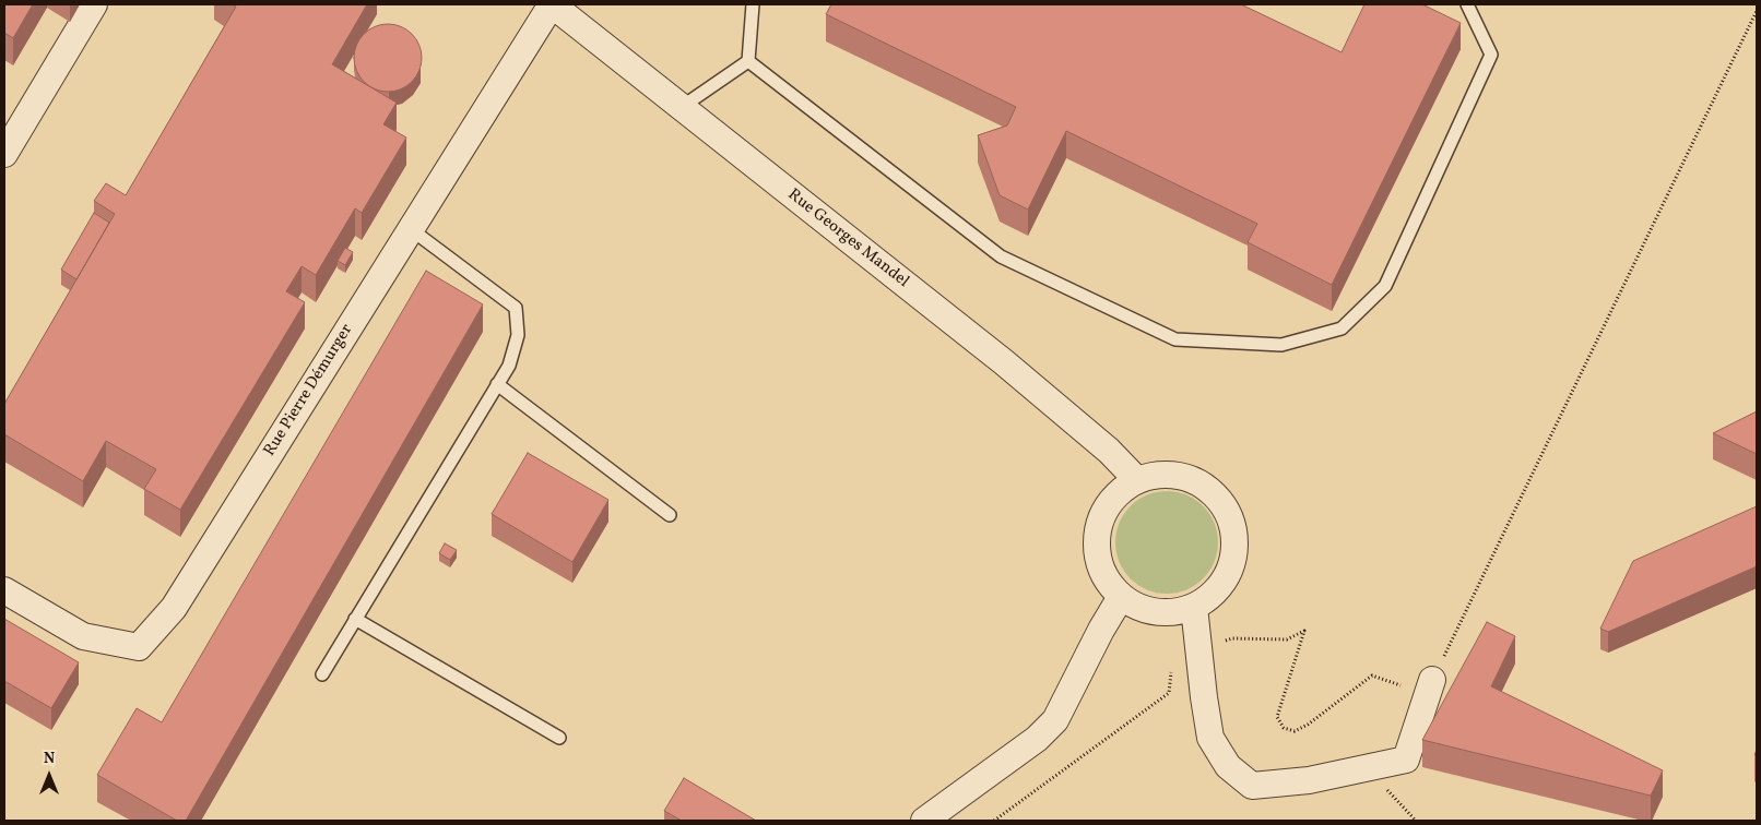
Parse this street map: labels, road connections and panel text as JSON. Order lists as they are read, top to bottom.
{
  "streets": {
    "street": ["Rue Georges Mandel", "Rue Pierre Démurger"]
  },
  "crossings": [
    ["Rue Georges Mandel", "Rue Pierre Démurger"]
  ],
  "north": "top"
}
